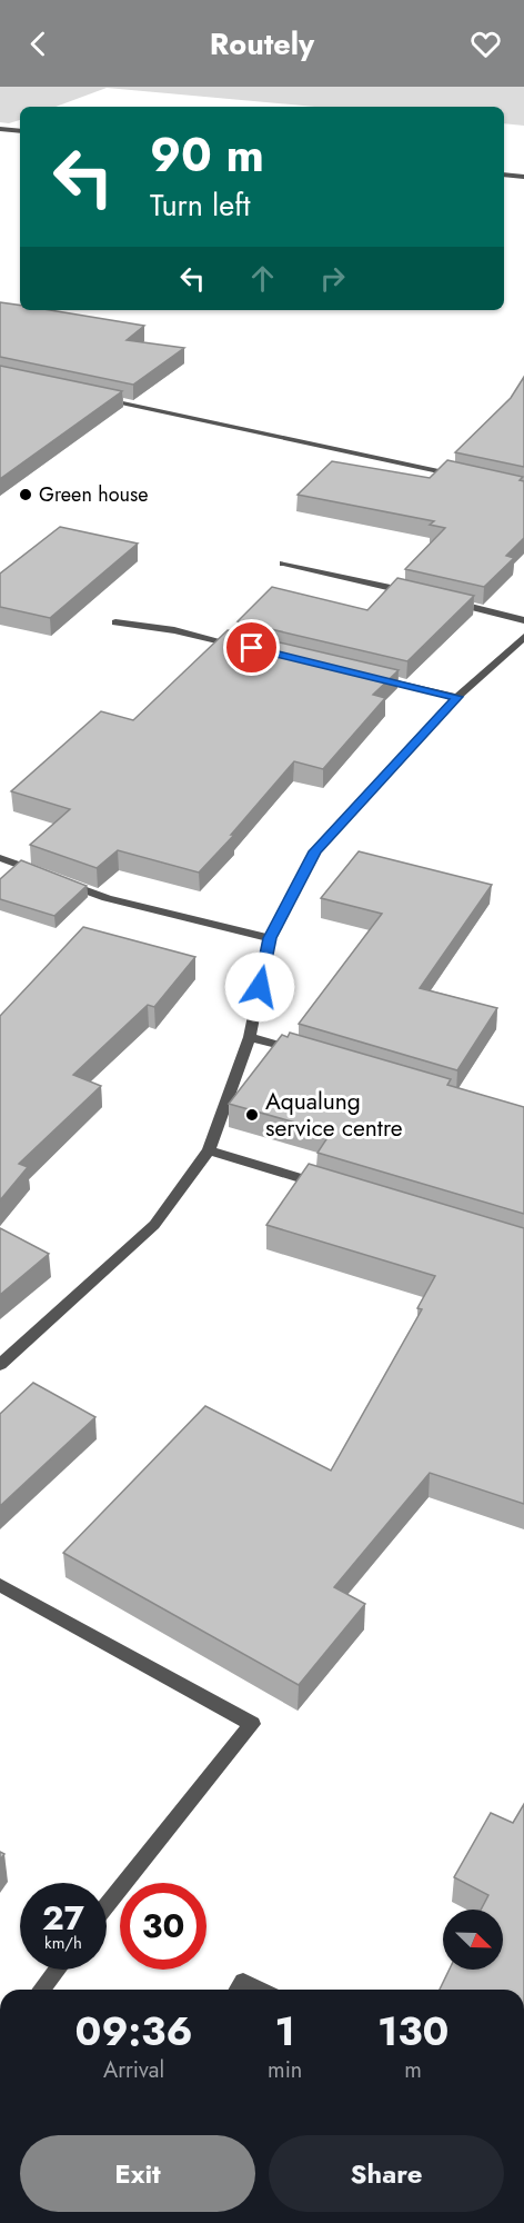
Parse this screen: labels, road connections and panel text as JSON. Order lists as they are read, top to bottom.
{
  "places": ["Green house", "Aqualung service centre"],
  "north": "bottom right",
  "page": {
    "header": "Routely",
    "turn": ["90 m", "Turn left"],
    "speed": "27 km/h",
    "limit": "30",
    "eta": [
      "09:36",
      "Arrival",
      "1",
      "min",
      "130",
      "m"
    ],
    "buttons": ["Exit", "Share"]
  }
}
